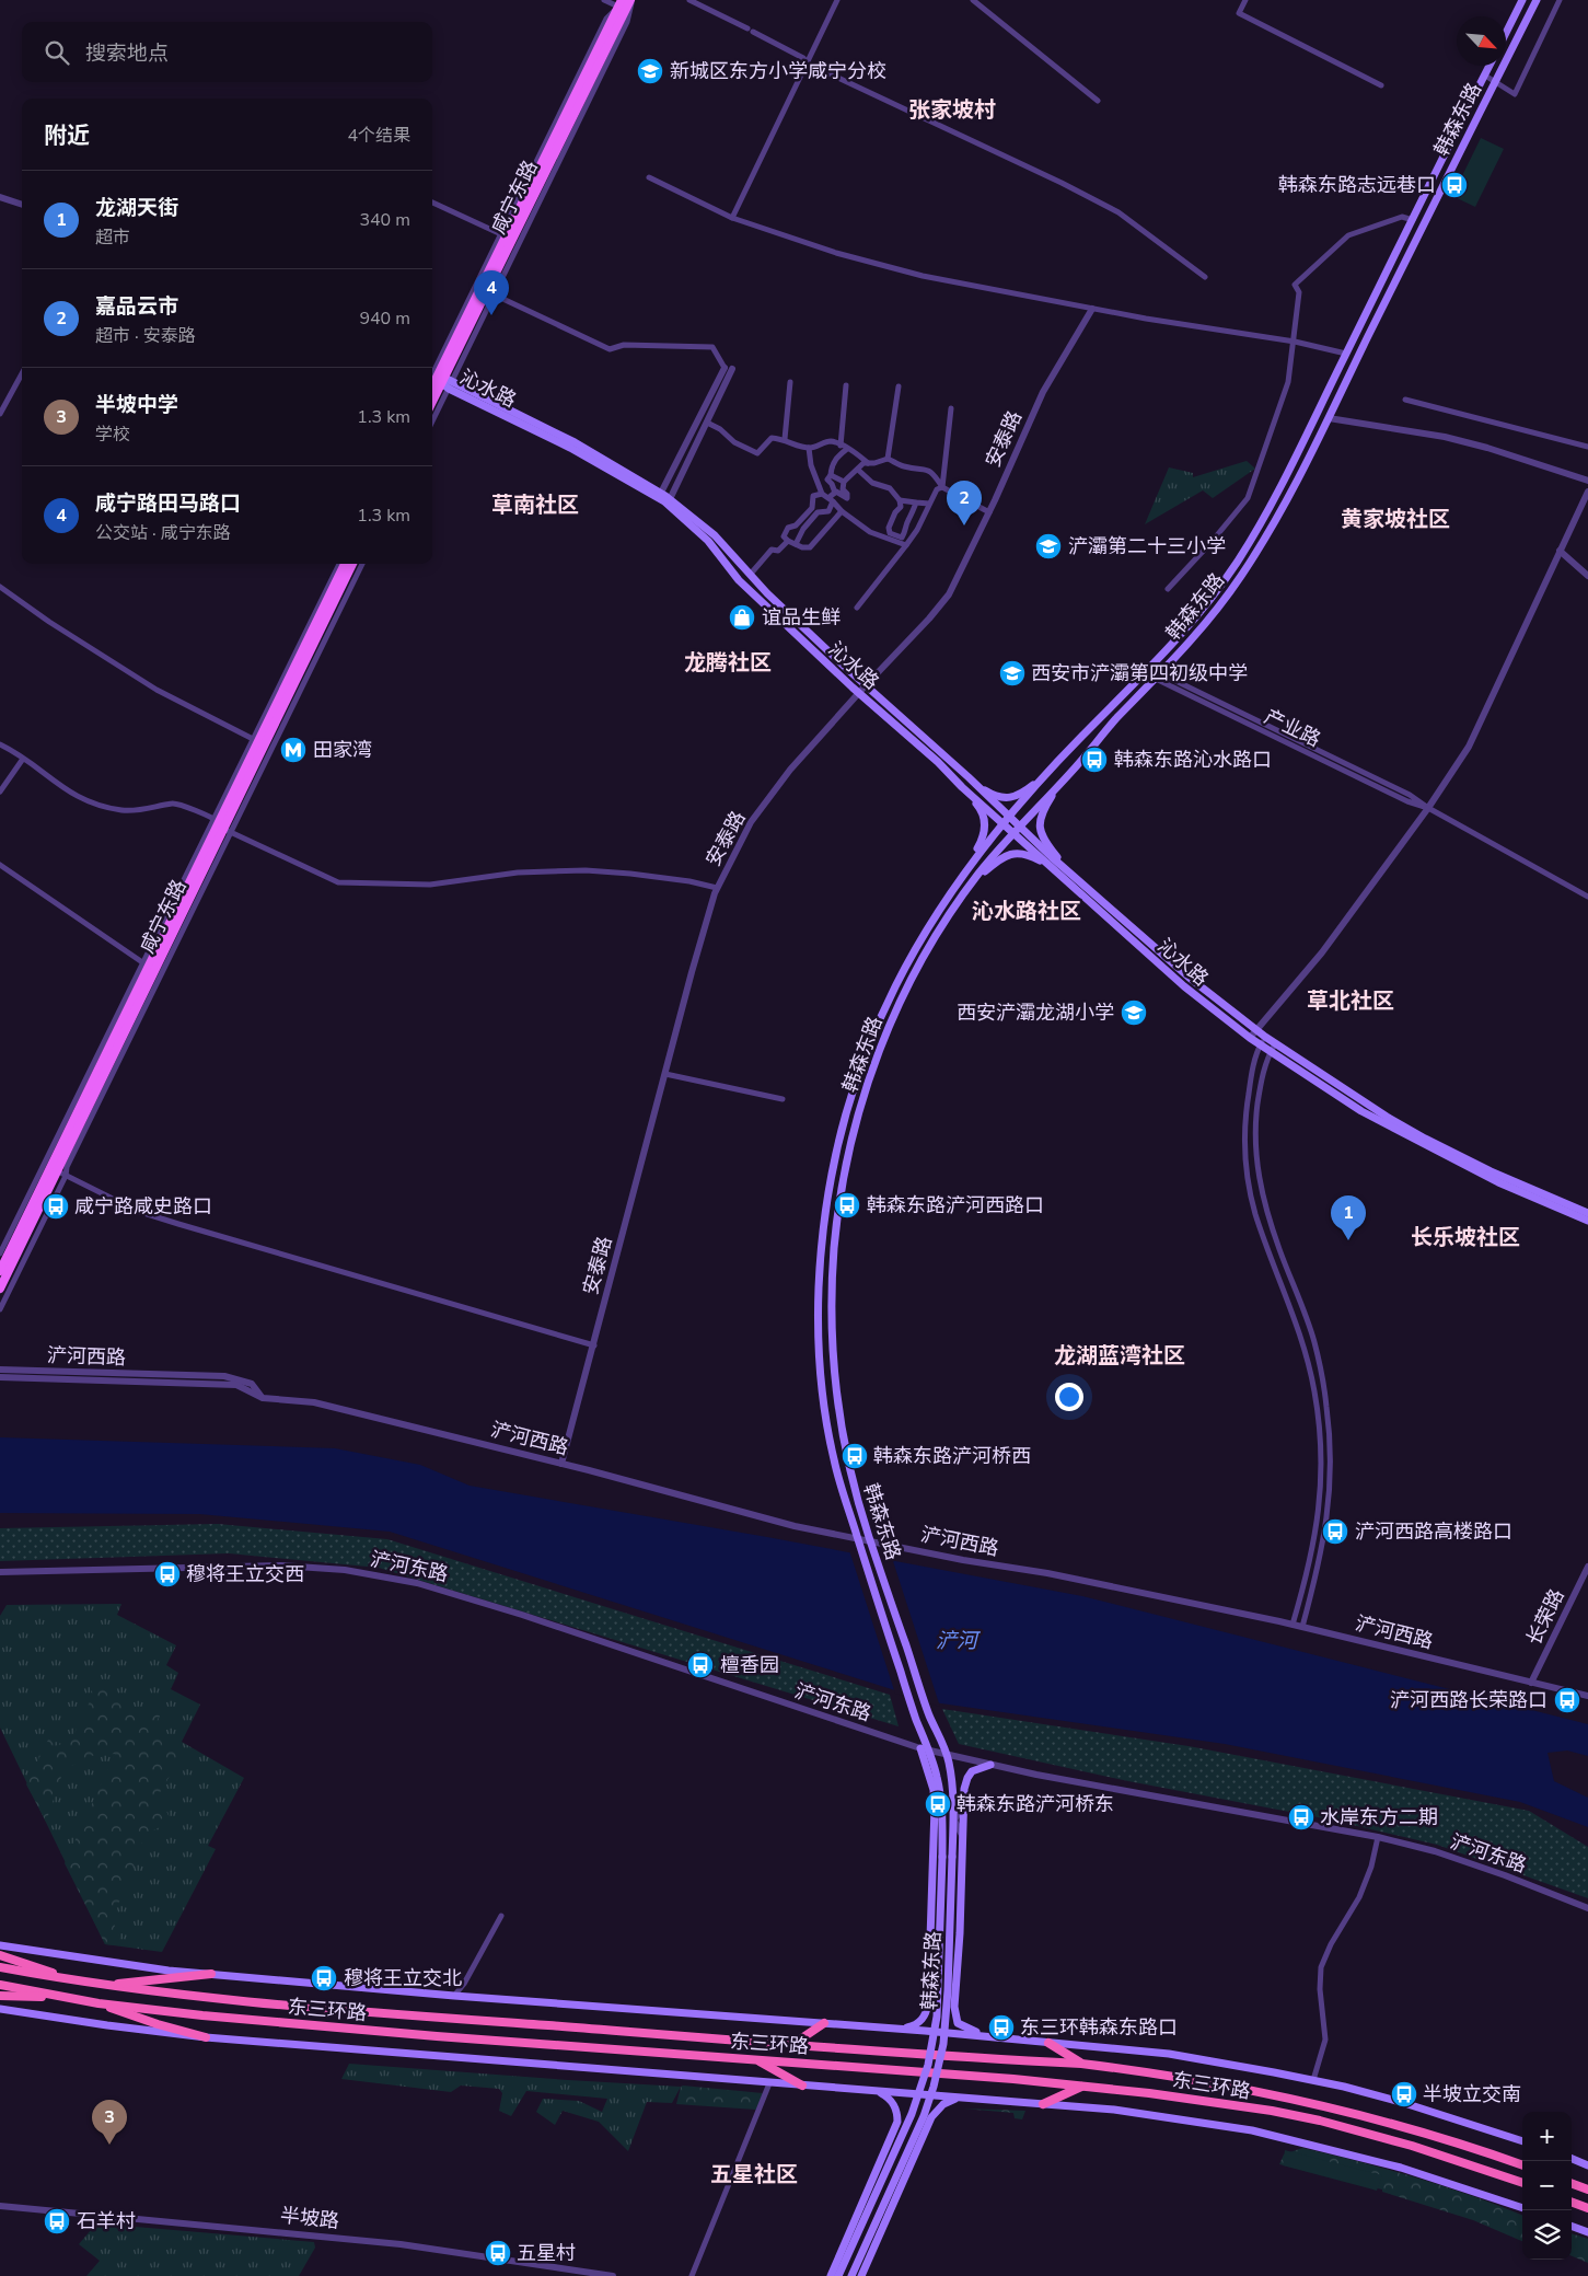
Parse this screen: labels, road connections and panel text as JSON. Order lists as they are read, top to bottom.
{
  "streets": {
    "highway": ["东三环路"],
    "main road": ["韩森东路", "咸宁东路", "沁水路"],
    "street": [
      "安泰路",
      "产业路",
      "浐河西路",
      "浐河东路",
      "长荣路",
      "半坡路"
    ]
  },
  "crossings": [
    ["韩森东路", "沁水路"],
    ["韩森东路", "产业路"],
    ["韩森东路", "浐河西路"],
    ["韩森东路", "浐河东路"],
    ["咸宁东路", "沁水路"],
    ["沁水路", "安泰路"],
    ["安泰路", "浐河西路"],
    ["浐河西路", "长荣路"]
  ],
  "districts": [
    "张家坡村",
    "草南社区",
    "黄家坡社区",
    "龙腾社区",
    "沁水路社区",
    "草北社区",
    "长乐坡社区",
    "龙湖蓝湾社区",
    "五星社区"
  ],
  "water": ["浐河"],
  "places": {
    "school or university": [
      "新城区东方小学咸宁分校",
      "浐灞第二十三小学",
      "西安市浐灞第四初级中学",
      "西安浐灞龙湖小学"
    ],
    "bus stop": [
      "韩森东路志远巷口",
      "韩森东路沁水路口",
      "韩森东路浐河西路口",
      "咸宁路咸史路口",
      "韩森东路浐河桥西",
      "浐河西路高楼路口",
      "穆将王立交西",
      "檀香园",
      "浐河西路长荣路口",
      "韩森东路浐河桥东",
      "水岸东方二期",
      "穆将王立交北",
      "东三环韩森东路口",
      "半坡立交南",
      "石羊村",
      "五星村"
    ],
    "shop": ["谊品生鲜"],
    "metro station": ["田家湾"]
  },
  "north": "bottom right",
  "page": {
    "search": "搜索地点",
    "heading": ["附近", "4个结果"],
    "list": [
      {
        "mark": "1",
        "name": "龙湖天街",
        "note": "超市",
        "value": "340 m"
      },
      {
        "mark": "2",
        "name": "嘉品云市",
        "note": "超市 · 安泰路",
        "value": "940 m"
      },
      {
        "mark": "3",
        "name": "半坡中学",
        "note": "学校",
        "value": "1.3 km"
      },
      {
        "mark": "4",
        "name": "咸宁路田马路口",
        "note": "公交站 · 咸宁东路",
        "value": "1.3 km"
      }
    ],
    "pins": [
      "4",
      "2",
      "1",
      "3"
    ],
    "map_buttons": ["+", "−"]
  }
}
